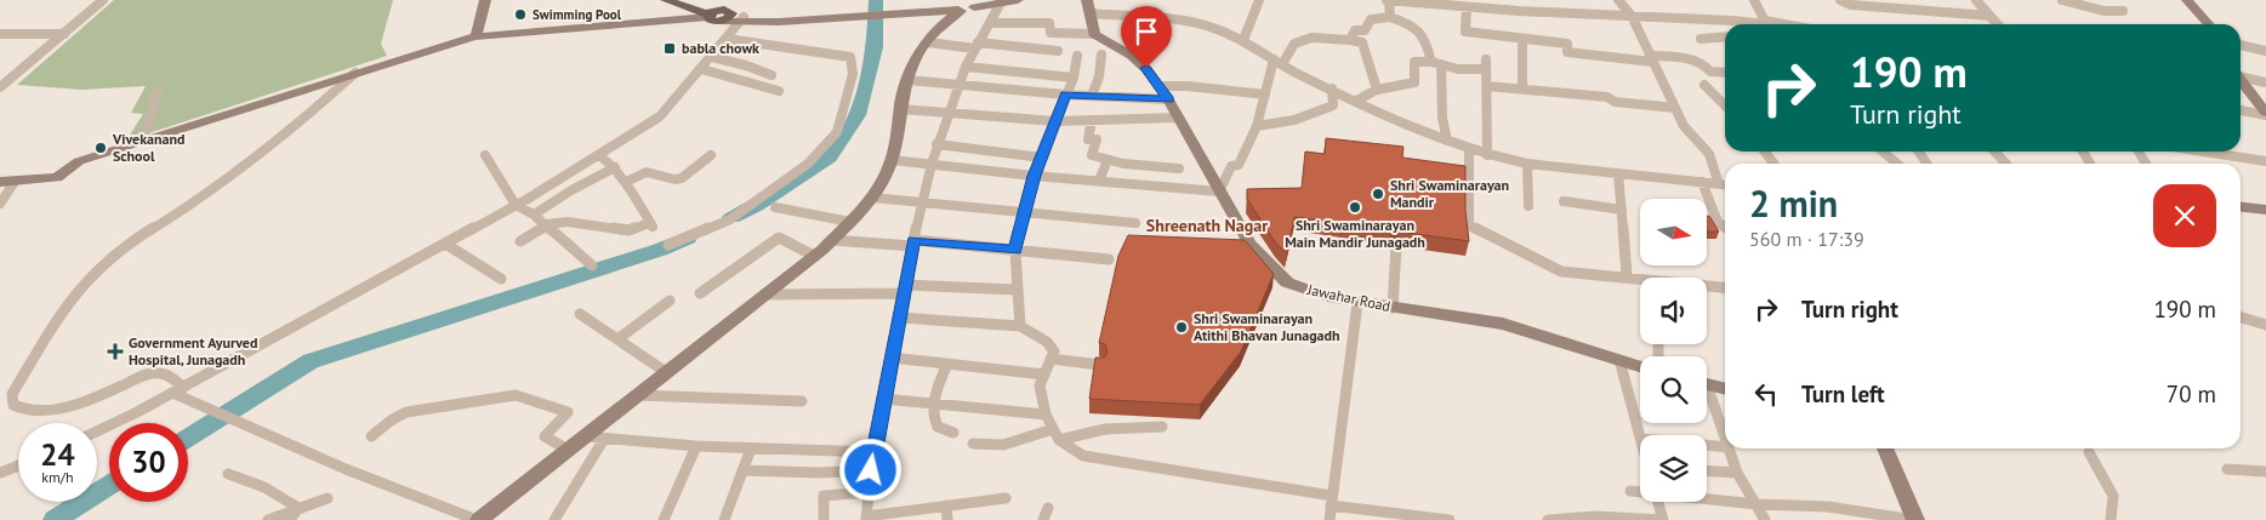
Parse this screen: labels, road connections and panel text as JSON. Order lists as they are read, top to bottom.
{
  "streets": {
    "street": ["Jawahar Road"]
  },
  "districts": ["Shreenath Nagar"],
  "places": {
    "other": [
      "Swimming Pool",
      "Vivekanand School",
      "Shri Swaminarayan Mandir",
      "Shri Swaminarayan Main Mandir Junagadh",
      "Shri Swaminarayan Atithi Bhavan Junagadh"
    ],
    "transit": ["babla chowk"],
    "health": ["Government Ayurved Hospital, Junagadh"]
  },
  "north": "right",
  "page": {
    "turn": ["190 m", "Turn right"],
    "heading": ["2 min", "560 m · 17:39"],
    "list": [
      {
        "name": "Turn right",
        "value": "190 m"
      },
      {
        "name": "Turn left",
        "value": "70 m"
      }
    ],
    "speed": "24 km/h",
    "limit": "30"
  }
}
